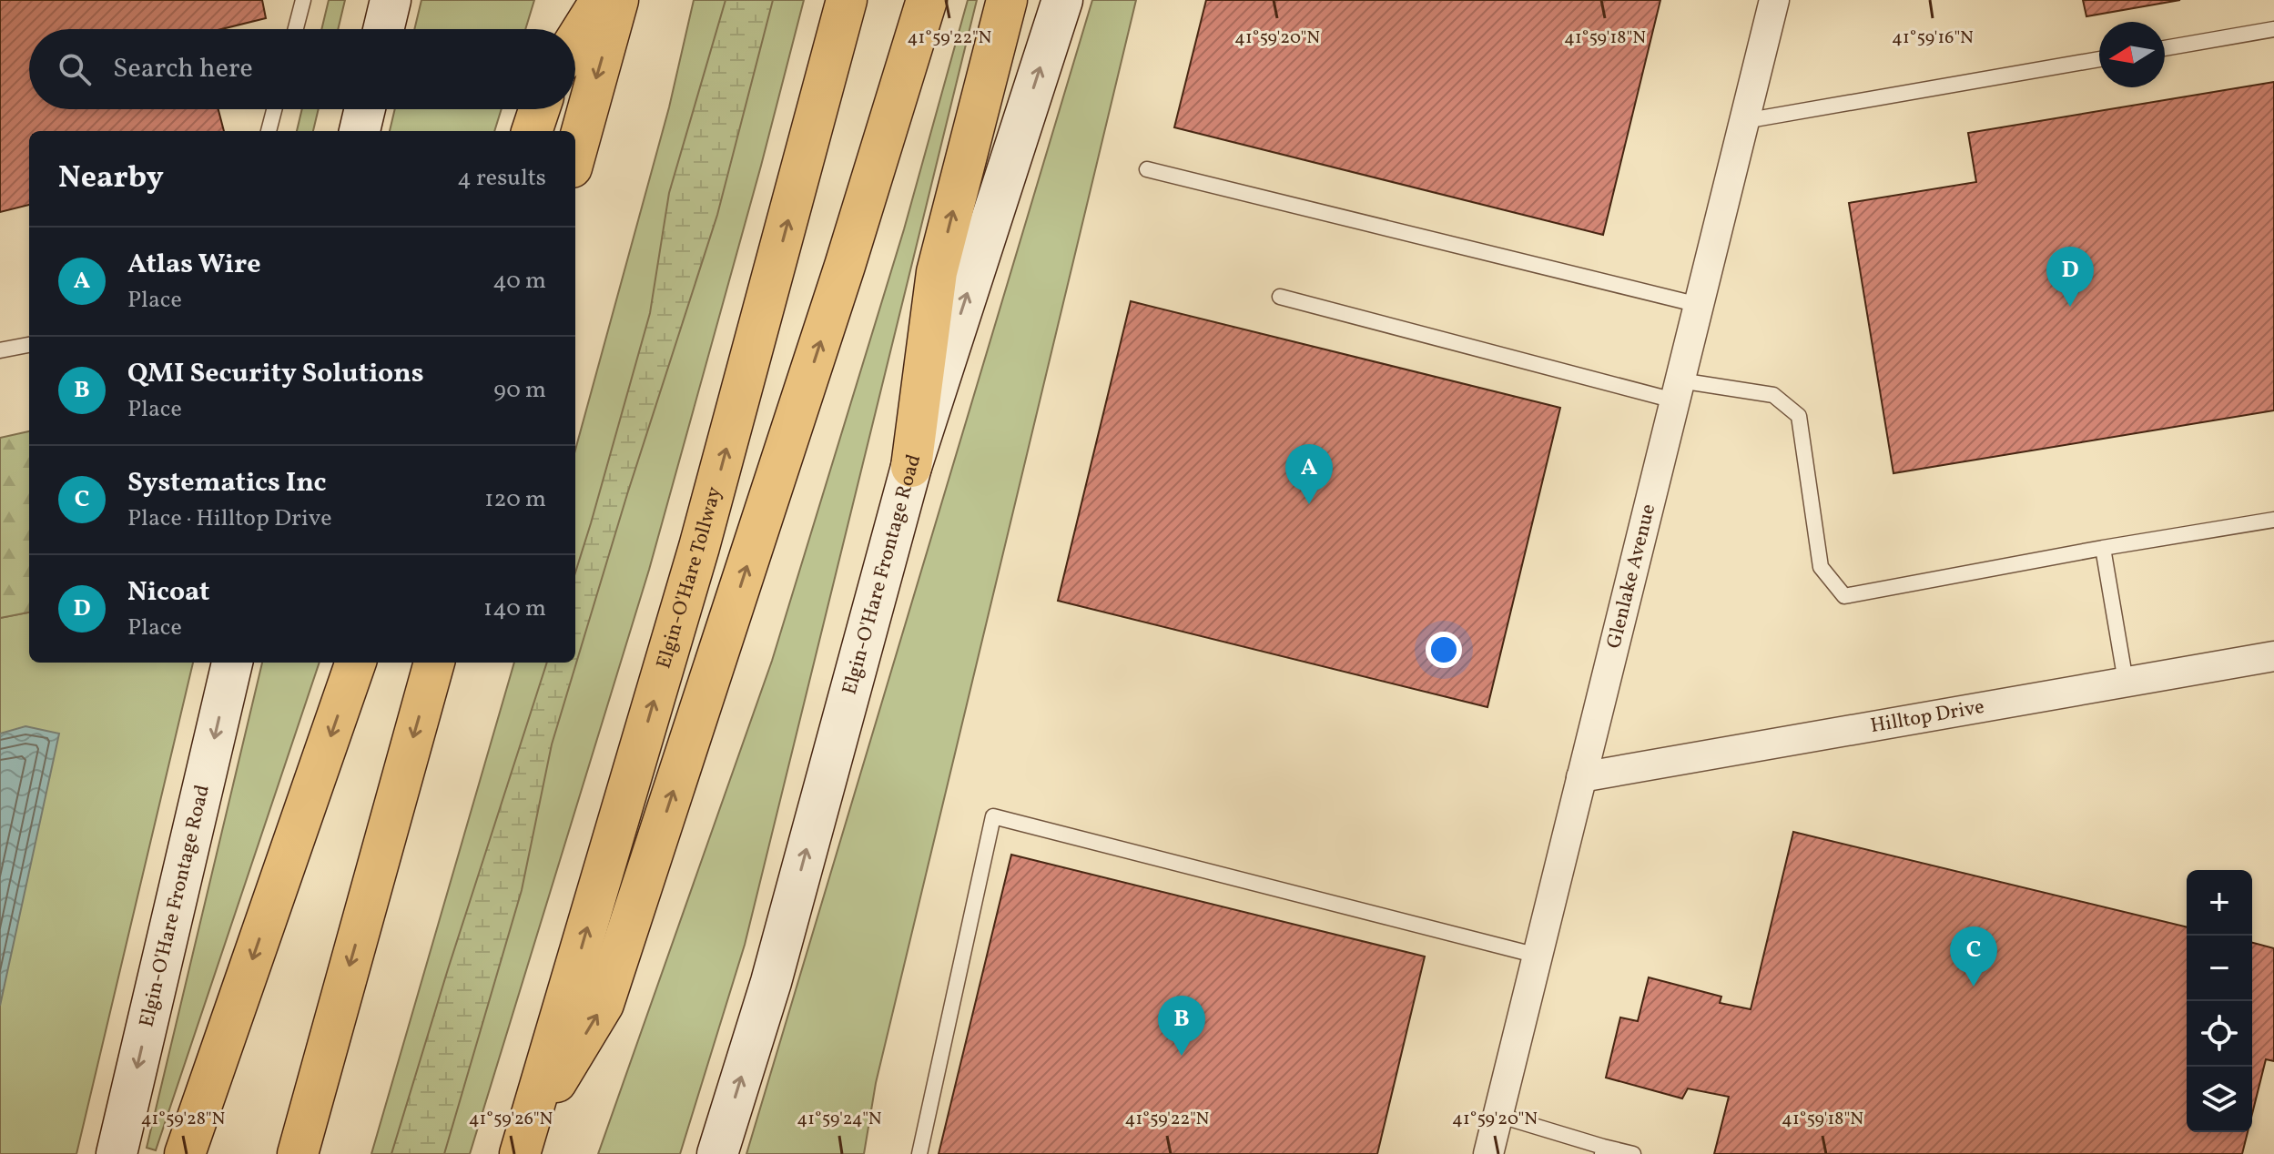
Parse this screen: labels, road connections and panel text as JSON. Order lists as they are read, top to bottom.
{
  "streets": {
    "highway": ["Elgin-O'Hare Tollway"],
    "main road": ["Elgin-O'Hare Frontage Road"],
    "street": ["Glenlake Avenue", "Hilltop Drive"]
  },
  "crossings": [
    ["Glenlake Avenue", "Hilltop Drive"]
  ],
  "north": "left",
  "page": {
    "search": "Search here",
    "heading": ["Nearby", "4 results"],
    "list": [
      {
        "mark": "A",
        "name": "Atlas Wire",
        "note": "Place",
        "value": "40 m"
      },
      {
        "mark": "B",
        "name": "QMI Security Solutions",
        "note": "Place",
        "value": "90 m"
      },
      {
        "mark": "C",
        "name": "Systematics Inc",
        "note": "Place · Hilltop Drive",
        "value": "120 m"
      },
      {
        "mark": "D",
        "name": "Nicoat",
        "note": "Place",
        "value": "140 m"
      }
    ],
    "pins": [
      "D",
      "A",
      "C",
      "B"
    ],
    "map_buttons": ["+", "−"]
  },
  "coordinates": [
    "41°59'22\"N",
    "41°59'20\"N",
    "41°59'18\"N",
    "41°59'16\"N",
    "41°59'28\"N",
    "41°59'26\"N",
    "41°59'24\"N"
  ]
}
